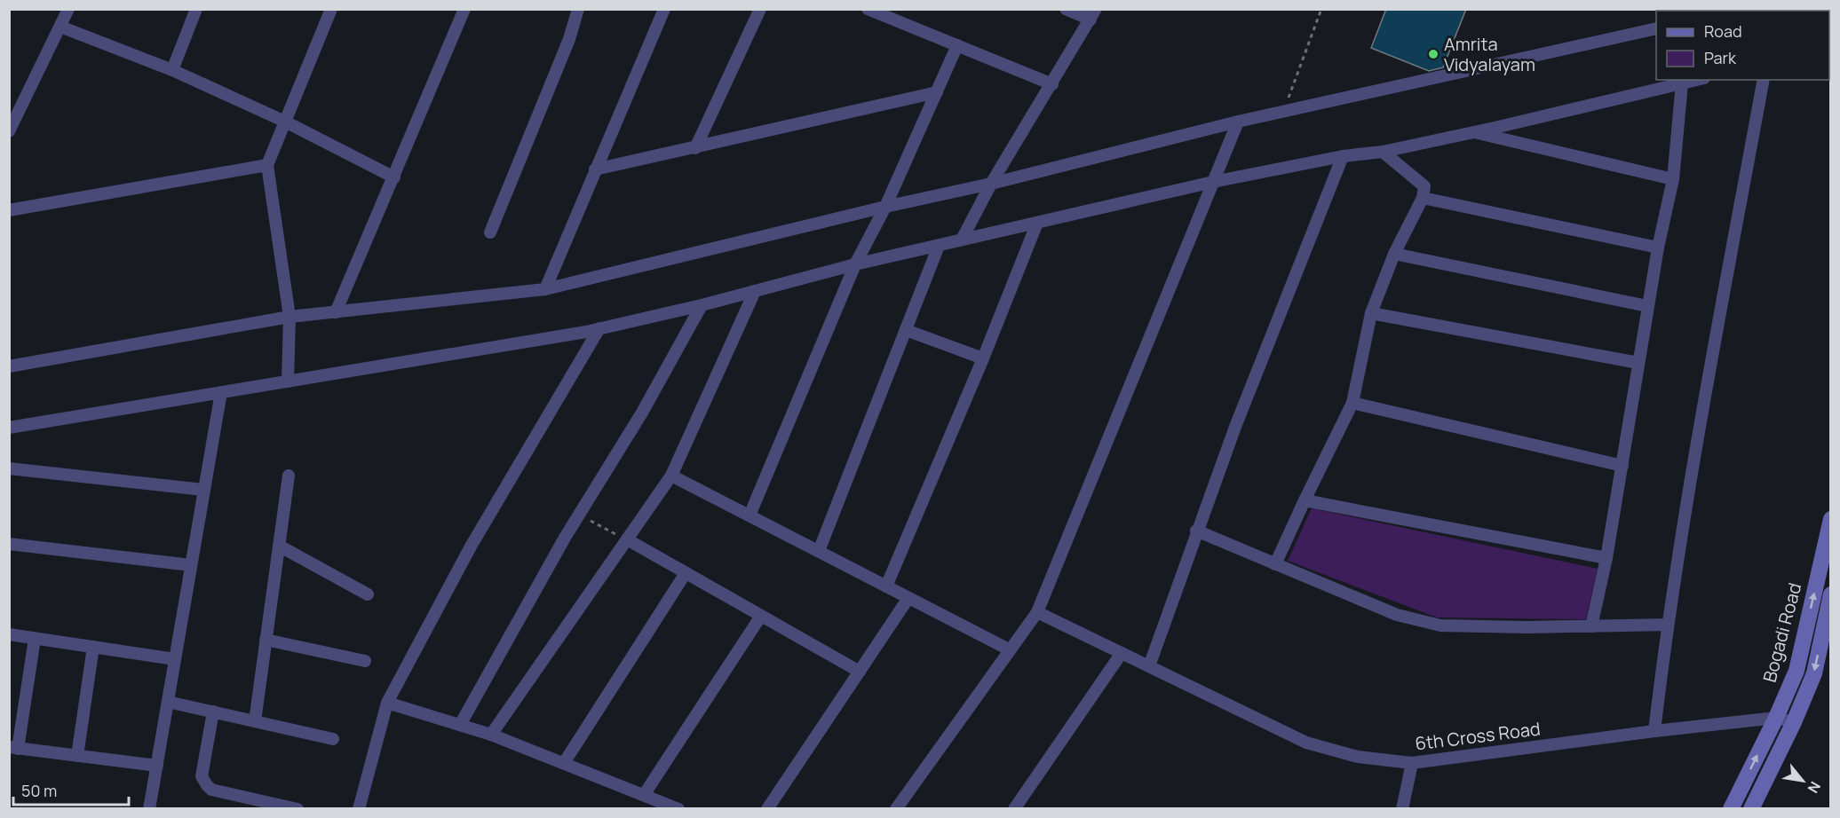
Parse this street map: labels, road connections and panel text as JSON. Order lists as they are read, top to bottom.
{
  "streets": {
    "main road": ["Bogadi Road"],
    "street": ["6th Cross Road"]
  },
  "crossings": [
    ["Bogadi Road", "6th Cross Road"]
  ],
  "places": ["Amrita Vidyalayam"],
  "legend": ["Road", "Park"],
  "scale_bar": "50 m",
  "north": "bottom right"
}
